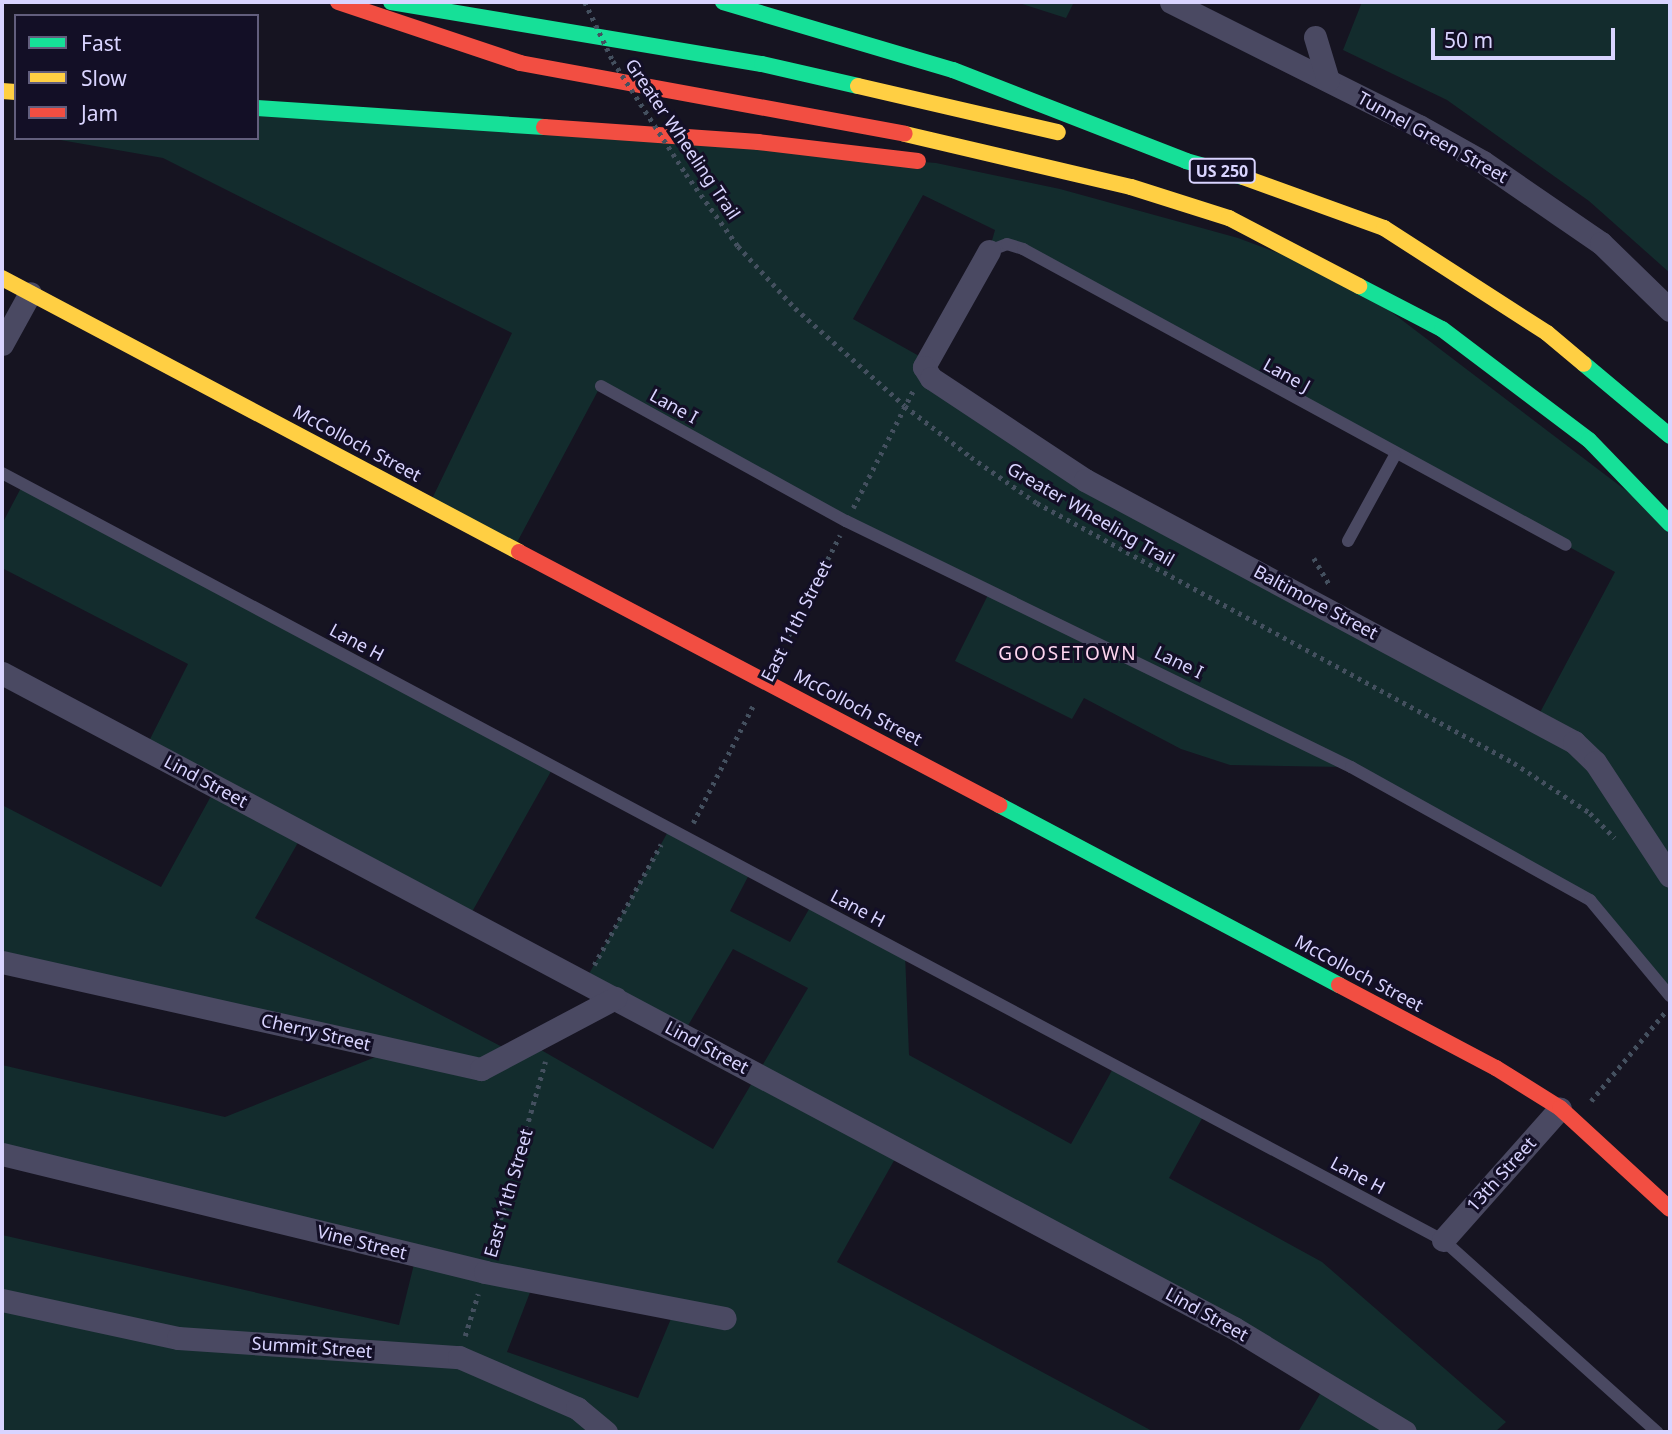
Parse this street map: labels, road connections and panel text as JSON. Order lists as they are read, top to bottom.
{
  "streets": {
    "main road": ["US 250", "McColloch Street"],
    "street": [
      "Tunnel Green Street",
      "Baltimore Street",
      "Lind Street",
      "Cherry Street",
      "13th Street",
      "Vine Street",
      "Summit Street"
    ],
    "lane": ["Lane J", "Lane I", "Lane H"],
    "path": ["Greater Wheeling Trail", "East 11th Street"]
  },
  "crossings": [
    ["Greater Wheeling Trail", "East 11th Street"],
    ["Lane J", "Baltimore Street"],
    ["Lane I", "East 11th Street"],
    ["McColloch Street", "East 11th Street"],
    ["McColloch Street", "13th Street"],
    ["East 11th Street", "Lane H"],
    ["East 11th Street", "Cherry Street"],
    ["East 11th Street", "Vine Street"],
    ["East 11th Street", "Summit Street"],
    ["Lane H", "13th Street"],
    ["Lind Street", "Cherry Street"]
  ],
  "districts": ["GOOSETOWN"],
  "legend": ["Fast", "Slow", "Jam"],
  "scale_bar": "50 m"
}
